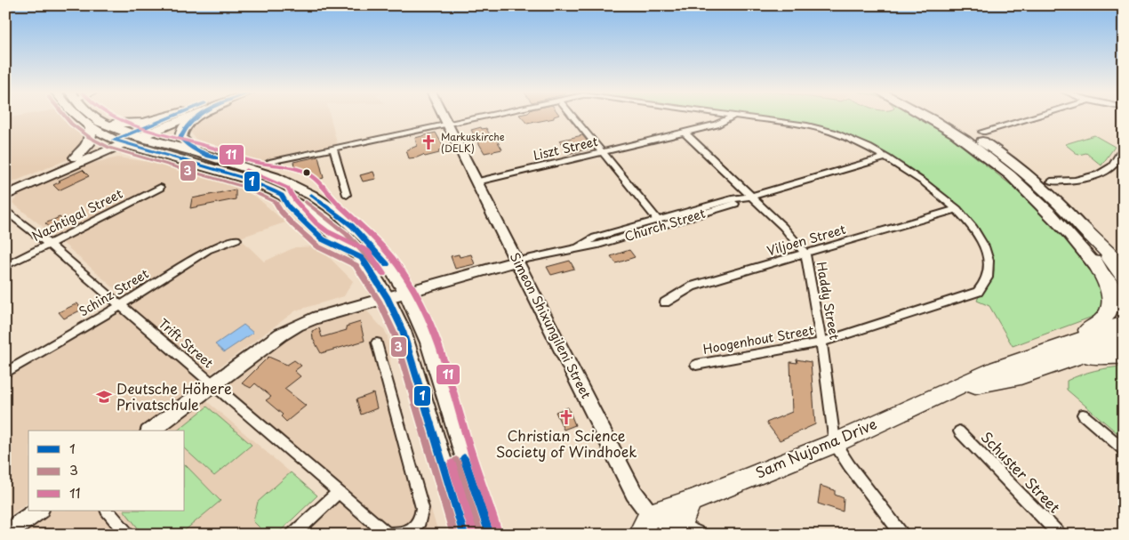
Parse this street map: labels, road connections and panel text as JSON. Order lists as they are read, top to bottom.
{
  "streets": {
    "highway": ["Sam Nujoma Drive"],
    "street": [
      "Liszt Street",
      "Nachtigal Street",
      "Church Street",
      "Viljoen Street",
      "Schinz Street",
      "Haddy Street",
      "Simeon Shixungileni Street",
      "Hoogenhout Street",
      "Trift Street",
      "Schuster Street"
    ]
  },
  "crossings": [
    ["Liszt Street", "Haddy Street"],
    ["Liszt Street", "Simeon Shixungileni Street"],
    ["Nachtigal Street", "Trift Street"],
    ["Church Street", "Haddy Street"],
    ["Church Street", "Simeon Shixungileni Street"],
    ["Church Street", "Trift Street"],
    ["Viljoen Street", "Haddy Street"],
    ["Viljoen Street", "Hoogenhout Street"],
    ["Schinz Street", "Trift Street"],
    ["Haddy Street", "Hoogenhout Street"],
    ["Haddy Street", "Sam Nujoma Drive"],
    ["Simeon Shixungileni Street", "Sam Nujoma Drive"]
  ],
  "places": {
    "church": ["Markuskirche (DELK)", "Christian Science Society of Windhoek"],
    "school or university": ["Deutsche Höhere Privatschule"]
  },
  "lines": ["transit line 1", "transit line 3", "transit line 11"],
  "legend": ["1", "3", "11"]
}
